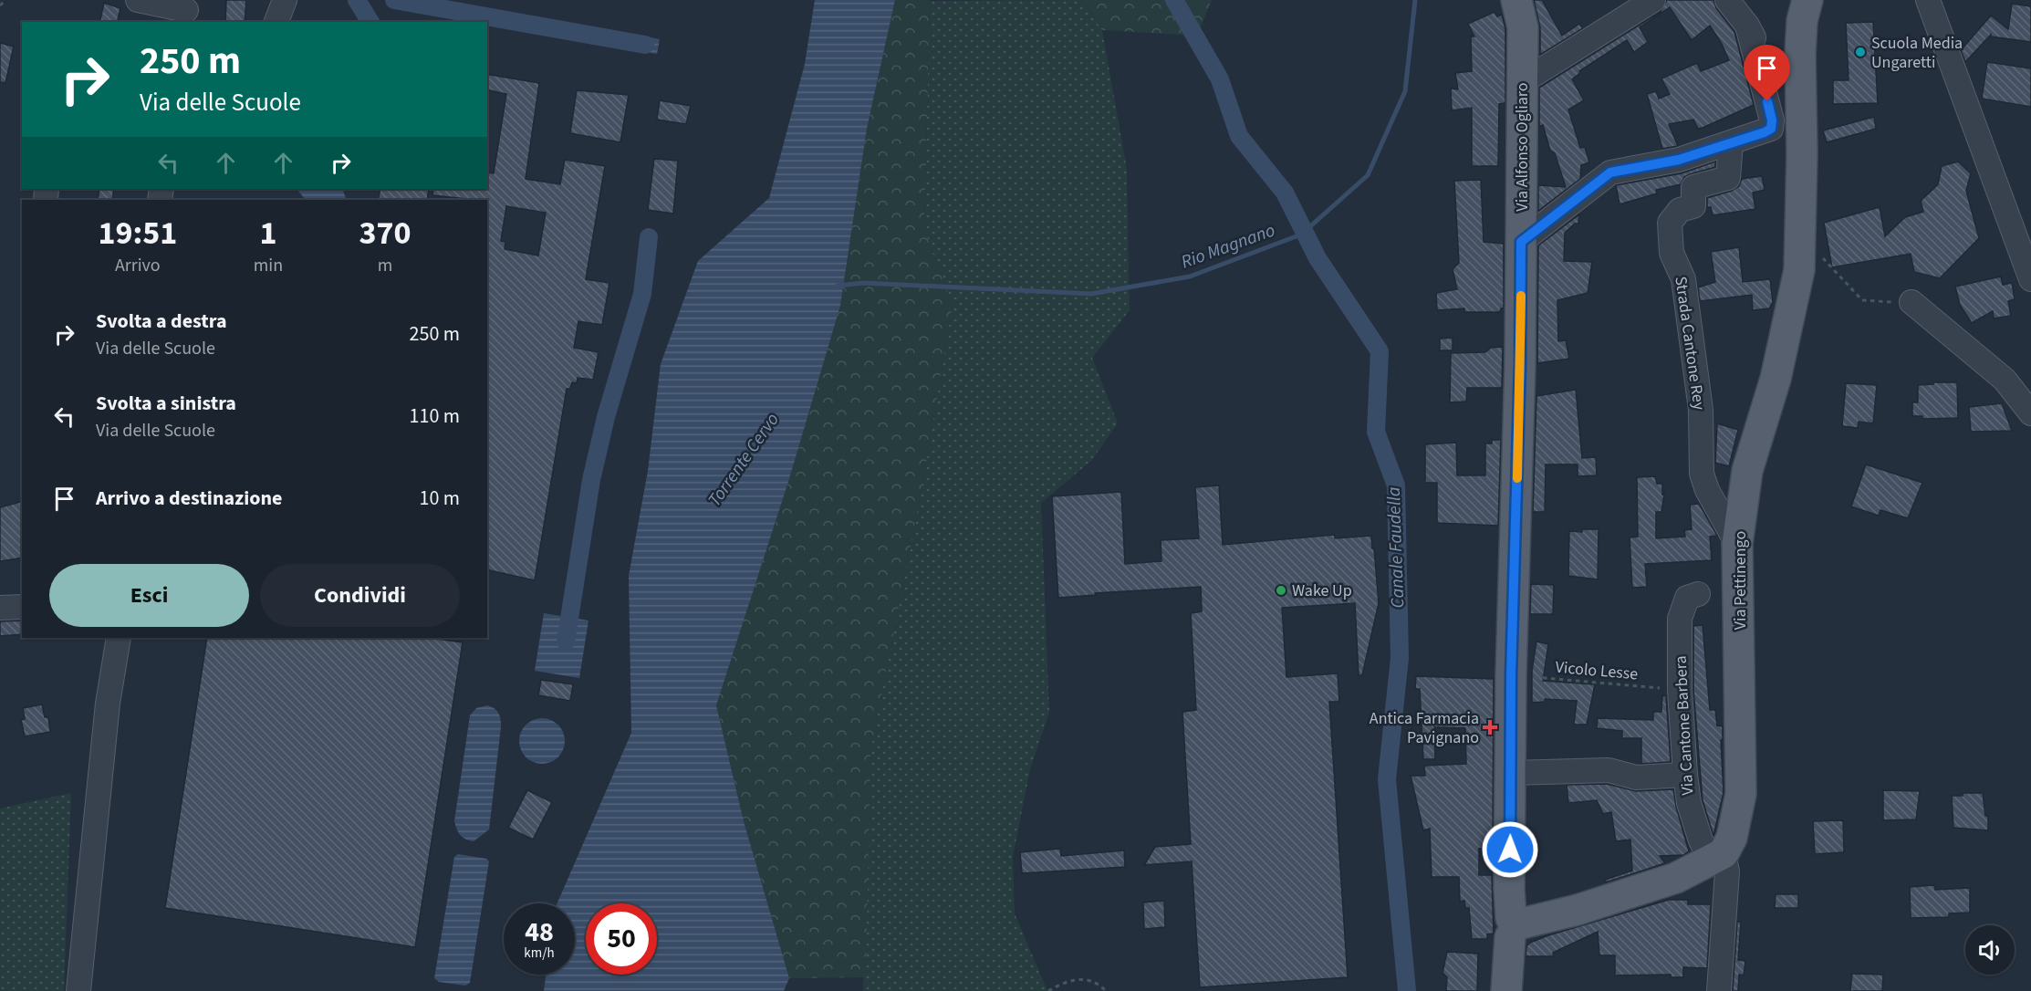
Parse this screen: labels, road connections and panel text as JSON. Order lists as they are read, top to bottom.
{
  "streets": {
    "main road": ["Via Alfonso Ogliaro", "Via Pettinengo"],
    "street": ["Strada Cantone Rey", "Via Cantone Barbera"],
    "path": ["Vicolo Lesse"]
  },
  "crossings": [
    ["Via Alfonso Ogliaro", "Vicolo Lesse"],
    ["Strada Cantone Rey", "Via Pettinengo"],
    ["Via Pettinengo", "Via Cantone Barbera"],
    ["Vicolo Lesse", "Via Cantone Barbera"]
  ],
  "water": ["Rio Magnano", "Torrente Cervo", "Canale Faudella"],
  "places": {
    "other": ["Scuola Media Ungaretti", "Wake Up"],
    "health": ["Antica Farmacia Pavignano"]
  },
  "page": {
    "turn": ["250 m", "Via delle Scuole"],
    "eta": [
      "19:51",
      "Arrivo",
      "1",
      "min",
      "370",
      "m"
    ],
    "list": [
      {
        "name": "Svolta a destra",
        "note": "Via delle Scuole",
        "value": "250 m"
      },
      {
        "name": "Svolta a sinistra",
        "note": "Via delle Scuole",
        "value": "110 m"
      },
      {
        "name": "Arrivo a destinazione",
        "value": "10 m"
      }
    ],
    "buttons": ["Esci", "Condividi"],
    "speed": "48 km/h",
    "limit": "50"
  }
}
